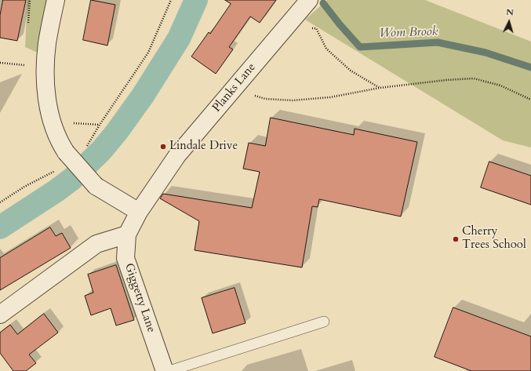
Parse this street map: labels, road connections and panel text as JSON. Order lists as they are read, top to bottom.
{
  "streets": {
    "street": ["Planks Lane", "Giggetty Lane"]
  },
  "crossings": [
    ["Planks Lane", "Giggetty Lane"]
  ],
  "water": ["Wom Brook"],
  "places": ["Lindale Drive", "Cherry Trees School"],
  "north": "top"
}
